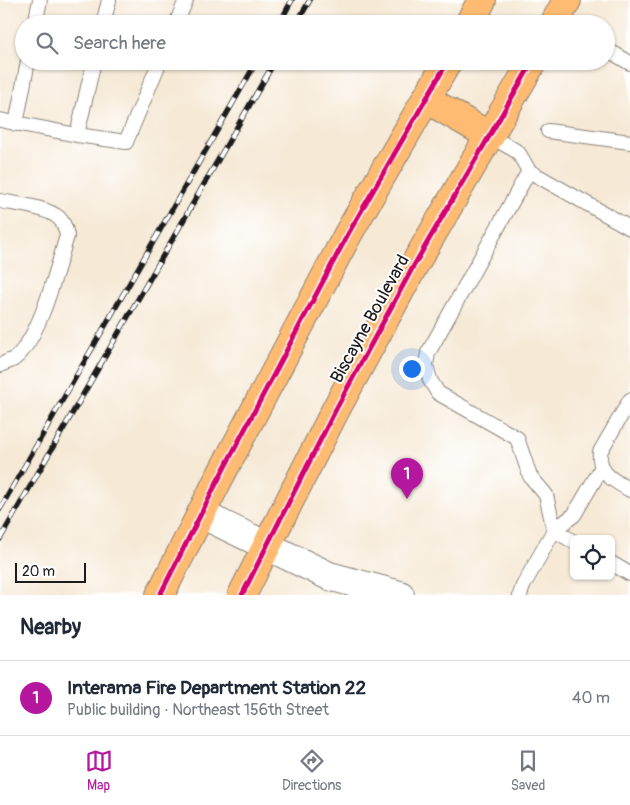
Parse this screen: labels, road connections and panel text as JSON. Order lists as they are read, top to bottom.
{
  "streets": {
    "main road": ["Biscayne Boulevard"]
  },
  "scale_bar": "20 m",
  "page": {
    "search": "Search here",
    "pins": "1",
    "scale": "20 m",
    "heading": "Nearby",
    "list": [
      {
        "mark": "1",
        "name": "Interama Fire Department Station 22",
        "note": "Public building · Northeast 156th Street",
        "value": "40 m"
      }
    ],
    "nav": ["Map", "Directions", "Saved"]
  }
}
